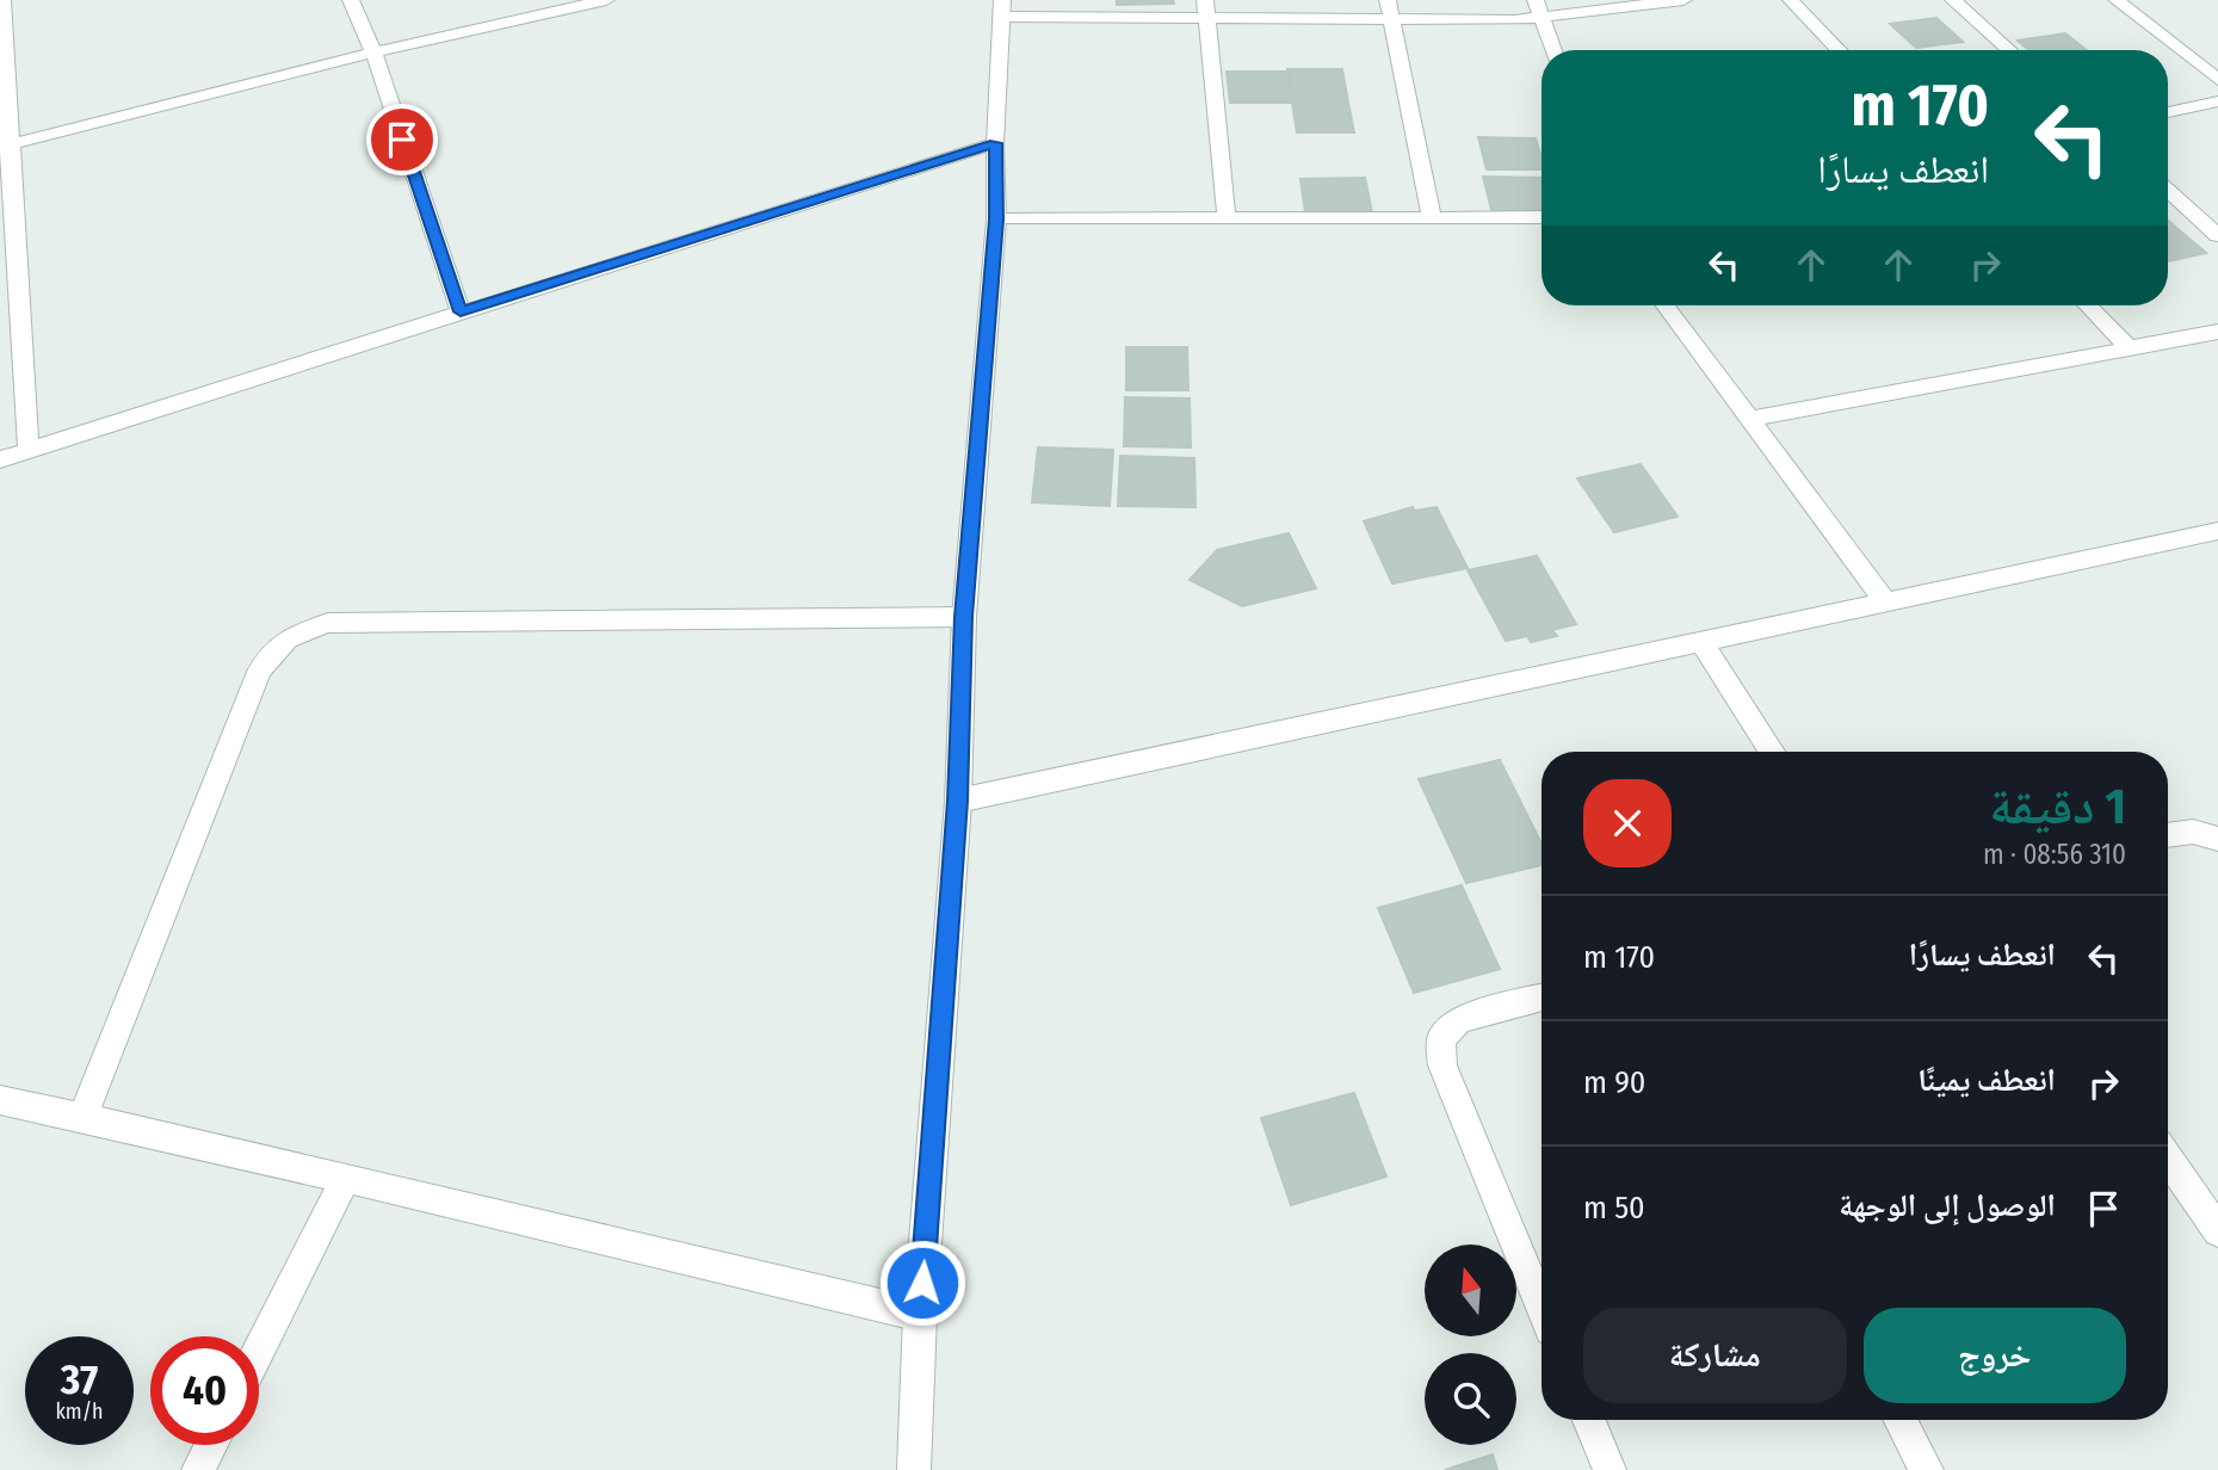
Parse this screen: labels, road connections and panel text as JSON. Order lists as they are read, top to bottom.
{
  "north": "top",
  "page": {
    "turn": ["170 m", "انعطف يسارًا"],
    "heading": ["1 دقيقة", "310 m · 08:56"],
    "list": [
      {
        "name": "انعطف يسارًا",
        "value": "170 m"
      },
      {
        "name": "انعطف يمينًا",
        "value": "90 m"
      },
      {
        "name": "الوصول إلى الوجهة",
        "value": "50 m"
      }
    ],
    "buttons": ["خروج", "مشاركة"],
    "speed": "37 km/h",
    "limit": "40"
  }
}
